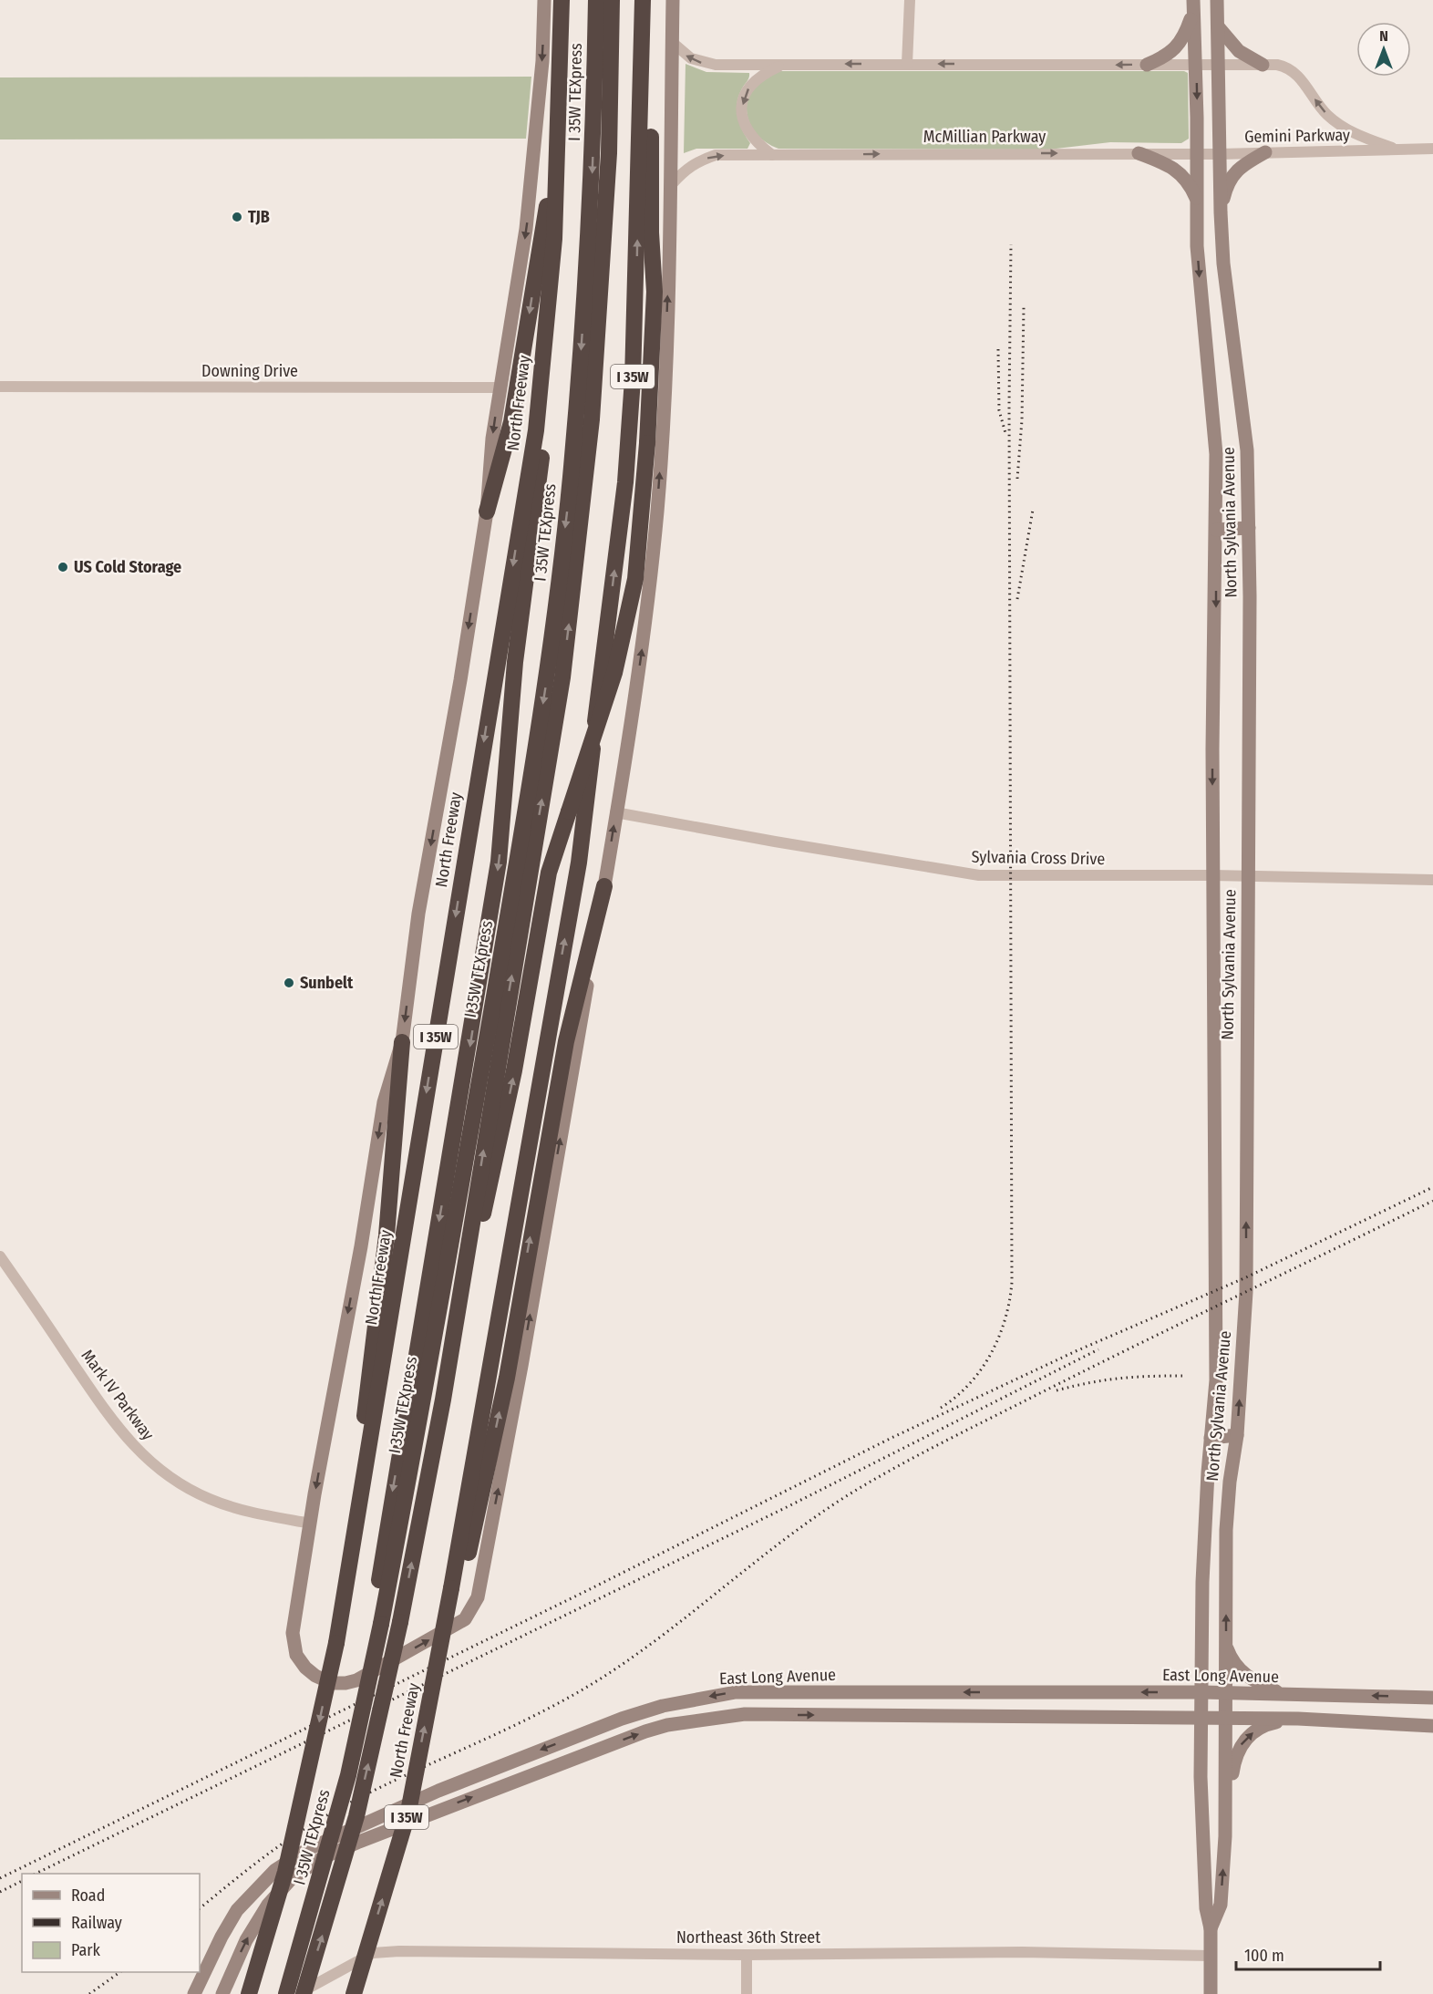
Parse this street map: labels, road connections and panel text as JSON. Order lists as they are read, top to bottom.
{
  "streets": {
    "highway": ["I 35W TEXpress", "I 35W", "North Freeway"],
    "main road": ["North Sylvania Avenue", "East Long Avenue"],
    "street": [
      "Gemini Parkway",
      "McMillian Parkway",
      "Downing Drive",
      "Sylvania Cross Drive",
      "Mark IV Parkway",
      "Northeast 36th Street"
    ]
  },
  "crossings": [
    ["Gemini Parkway", "McMillian Parkway"],
    ["Gemini Parkway", "North Sylvania Avenue"],
    ["McMillian Parkway", "North Freeway"],
    ["McMillian Parkway", "North Sylvania Avenue"],
    ["Downing Drive", "North Freeway"],
    ["I 35W", "North Freeway"],
    ["North Freeway", "Sylvania Cross Drive"],
    ["North Freeway", "Mark IV Parkway"],
    ["North Sylvania Avenue", "Sylvania Cross Drive"],
    ["North Sylvania Avenue", "East Long Avenue"],
    ["North Sylvania Avenue", "Northeast 36th Street"]
  ],
  "places": ["TJB", "US Cold Storage", "Sunbelt"],
  "legend": ["Road", "Railway", "Park"],
  "scale_bar": "100 m",
  "north": "top"
}
